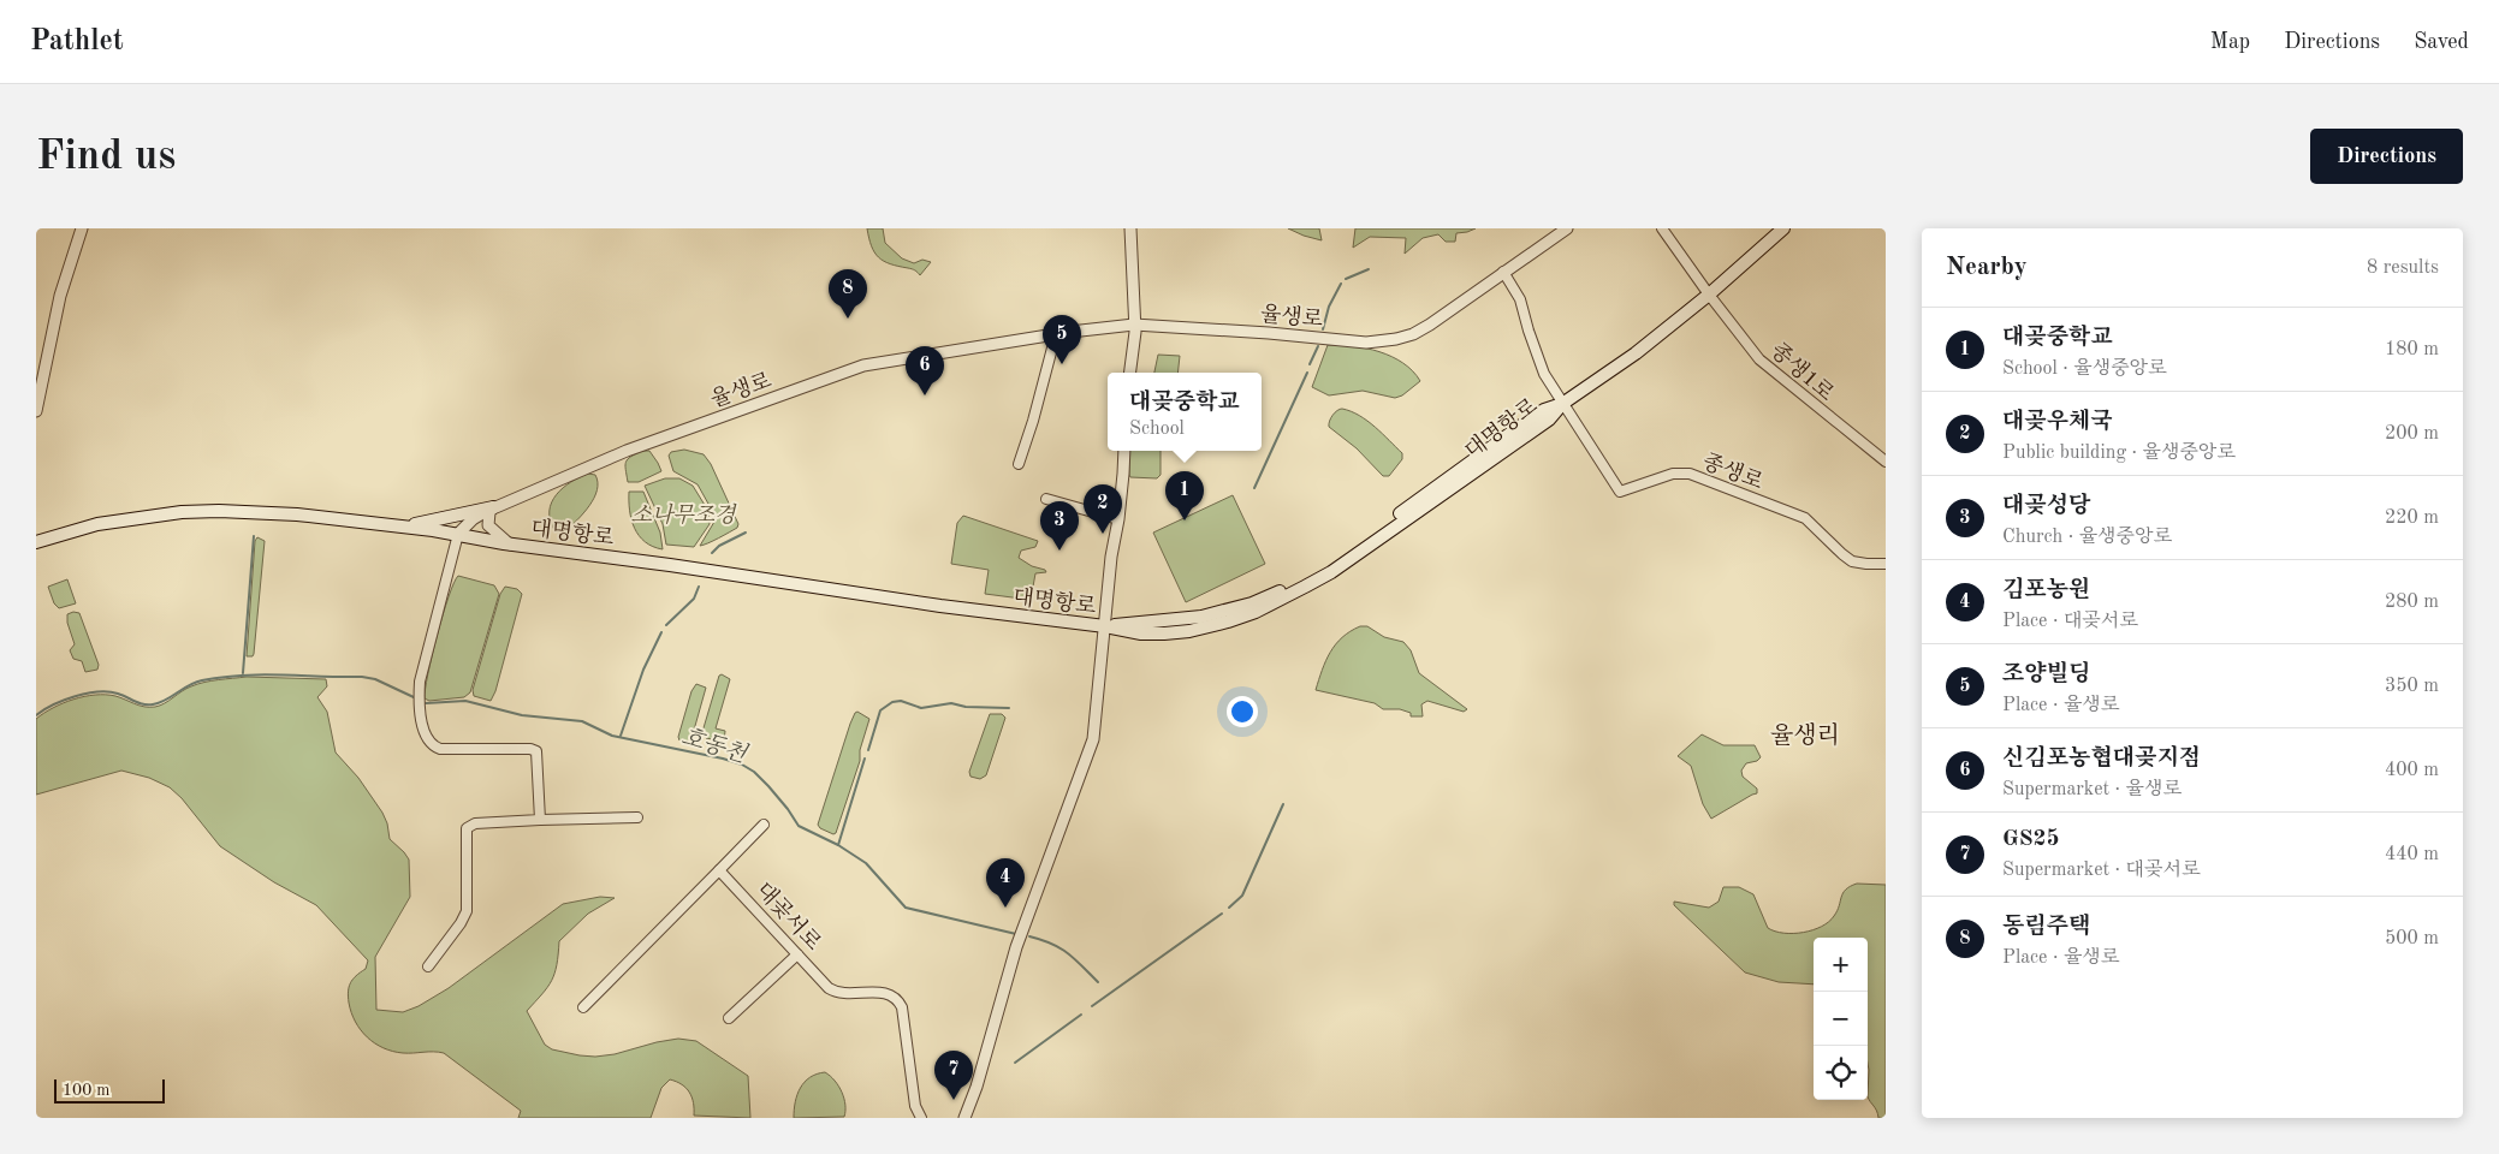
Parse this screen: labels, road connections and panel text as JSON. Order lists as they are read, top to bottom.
{
  "streets": {
    "main road": ["대명항로"],
    "street": [
      "율생로",
      "종생1로",
      "종생로",
      "대곶서로"
    ]
  },
  "crossings": [
    ["율생로", "대명항로"],
    ["종생1로", "대명항로"],
    ["대명항로", "종생로"]
  ],
  "districts": ["율생리"],
  "water": ["호동천"],
  "parks": ["소나무조경"],
  "scale_bar": "100 m",
  "page": {
    "header": "Pathlet",
    "nav": ["Map", "Directions", "Saved"],
    "buttons": "Directions",
    "title": "Find us",
    "heading": ["Nearby", "8 results"],
    "pins": [
      "8",
      "5",
      "6",
      "1",
      "2",
      "3",
      "4",
      "7"
    ],
    "list": [
      {
        "mark": "1",
        "name": "대곶중학교",
        "note": "School · 율생중앙로",
        "value": "180 m"
      },
      {
        "mark": "2",
        "name": "대곶우체국",
        "note": "Public building · 율생중앙로",
        "value": "200 m"
      },
      {
        "mark": "3",
        "name": "대곶성당",
        "note": "Church · 율생중앙로",
        "value": "220 m"
      },
      {
        "mark": "4",
        "name": "김포농원",
        "note": "Place · 대곶서로",
        "value": "280 m"
      },
      {
        "mark": "5",
        "name": "조양빌딩",
        "note": "Place · 율생로",
        "value": "350 m"
      },
      {
        "mark": "6",
        "name": "신김포농협대곶지점",
        "note": "Supermarket · 율생로",
        "value": "400 m"
      },
      {
        "mark": "7",
        "name": "GS25",
        "note": "Supermarket · 대곶서로",
        "value": "440 m"
      },
      {
        "mark": "8",
        "name": "동림주택",
        "note": "Place · 율생로",
        "value": "500 m"
      }
    ],
    "popup": ["대곶중학교", "School"],
    "map_buttons": ["+", "−"],
    "scale": "100 m"
  }
}
